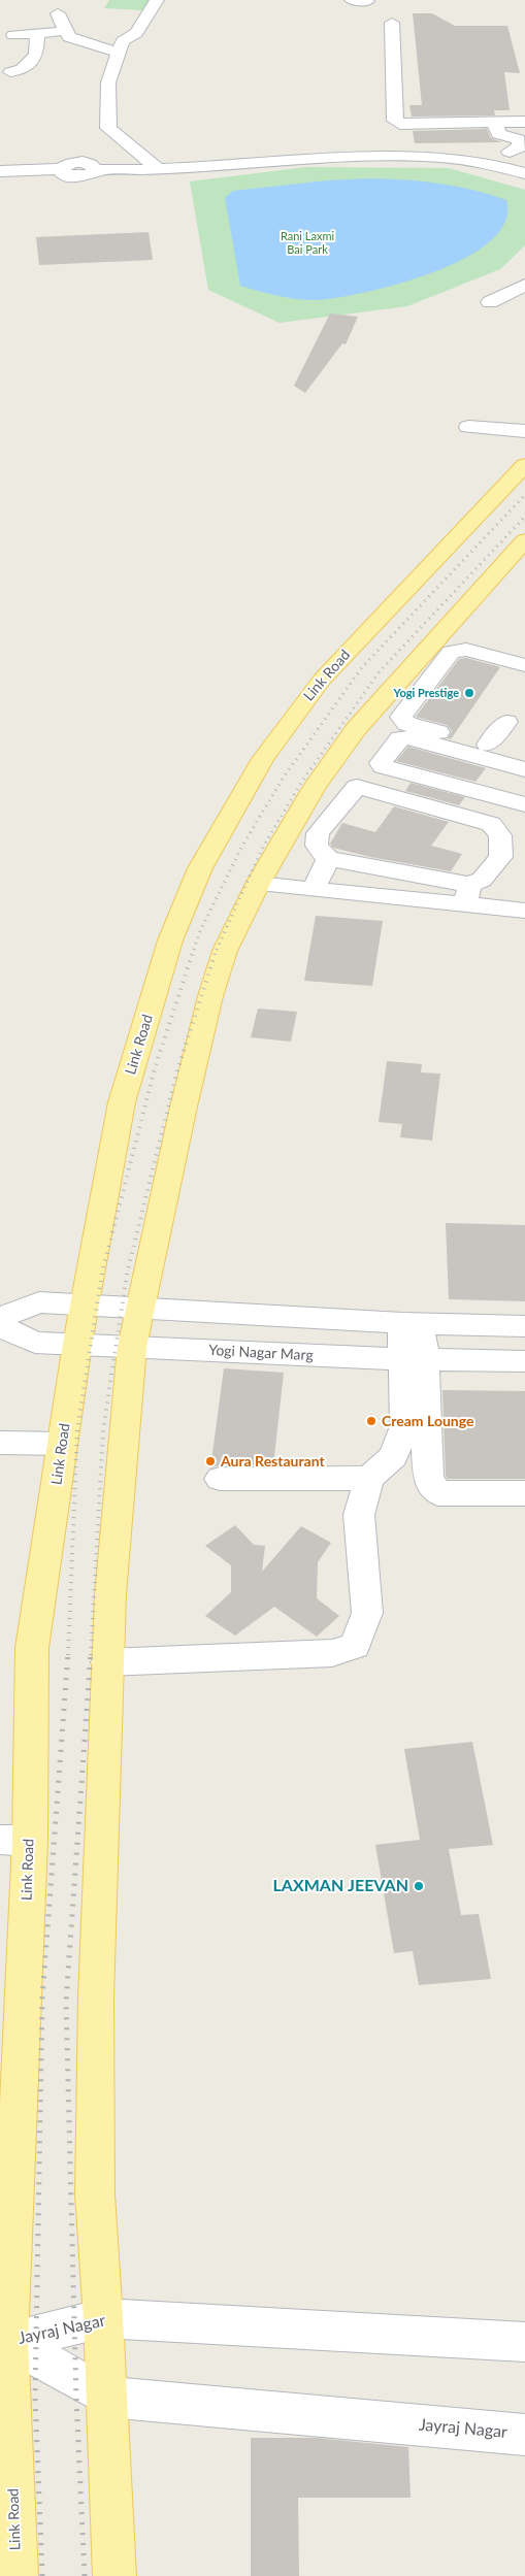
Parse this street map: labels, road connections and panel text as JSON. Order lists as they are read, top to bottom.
{
  "streets": {
    "main road": ["Link Road"],
    "street": ["Yogi Nagar Marg", "Jayraj Nagar"]
  },
  "crossings": [
    ["Link Road", "Yogi Nagar Marg"],
    ["Link Road", "Jayraj Nagar"]
  ],
  "parks": ["Rani Laxmi Bai Park"],
  "places": [
    "Yogi Prestige",
    "Cream Lounge",
    "Aura Restaurant",
    "LAXMAN JEEVAN"
  ]
}
